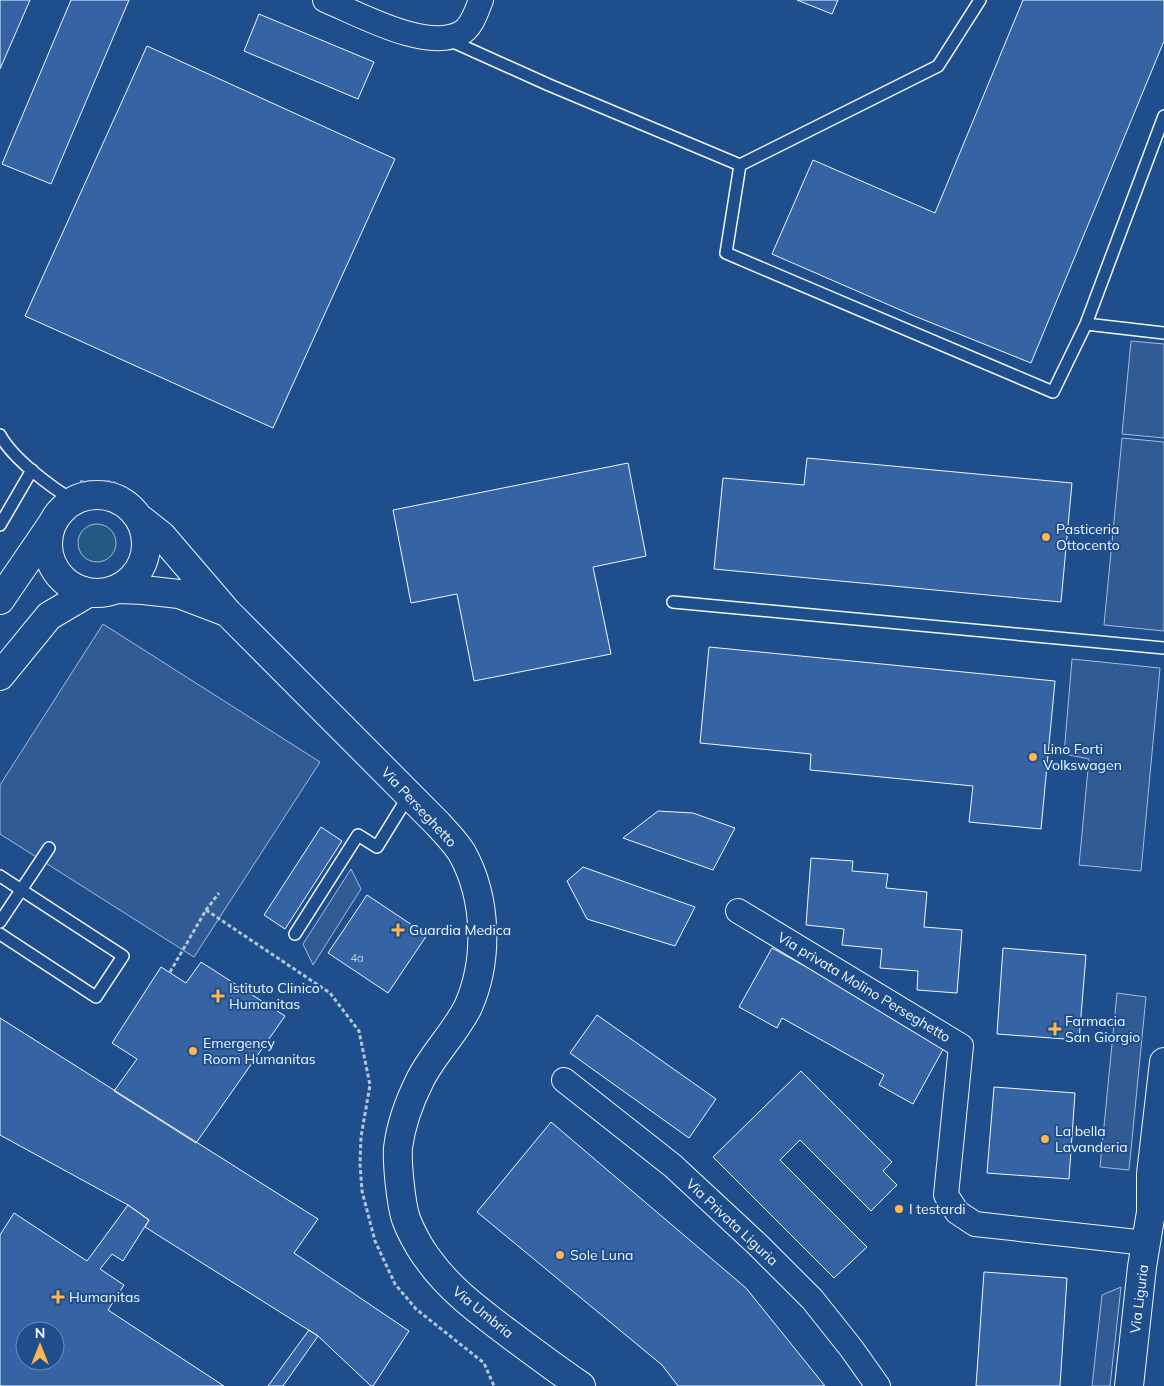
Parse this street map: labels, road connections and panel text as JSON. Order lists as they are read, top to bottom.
{
  "streets": {
    "street": [
      "Via Perseghetto",
      "Via privata Molino Perseghetto",
      "Via Privata Liguria",
      "Via Liguria",
      "Via Umbria"
    ]
  },
  "crossings": [
    ["Via Perseghetto", "Via Umbria"],
    ["Via privata Molino Perseghetto", "Via Liguria"]
  ],
  "places": {
    "other": [
      "Pasticeria Ottocento",
      "Lino Forti Volkswagen",
      "Emergency Room Humanitas",
      "La bella Lavanderia",
      "I testardi",
      "Sole Luna"
    ],
    "health": [
      "Guardia Medica",
      "Istituto Clinico Humanitas",
      "Farmacia San Giorgio",
      "Humanitas"
    ]
  },
  "house_numbers": ["4a"],
  "north": "top"
}
